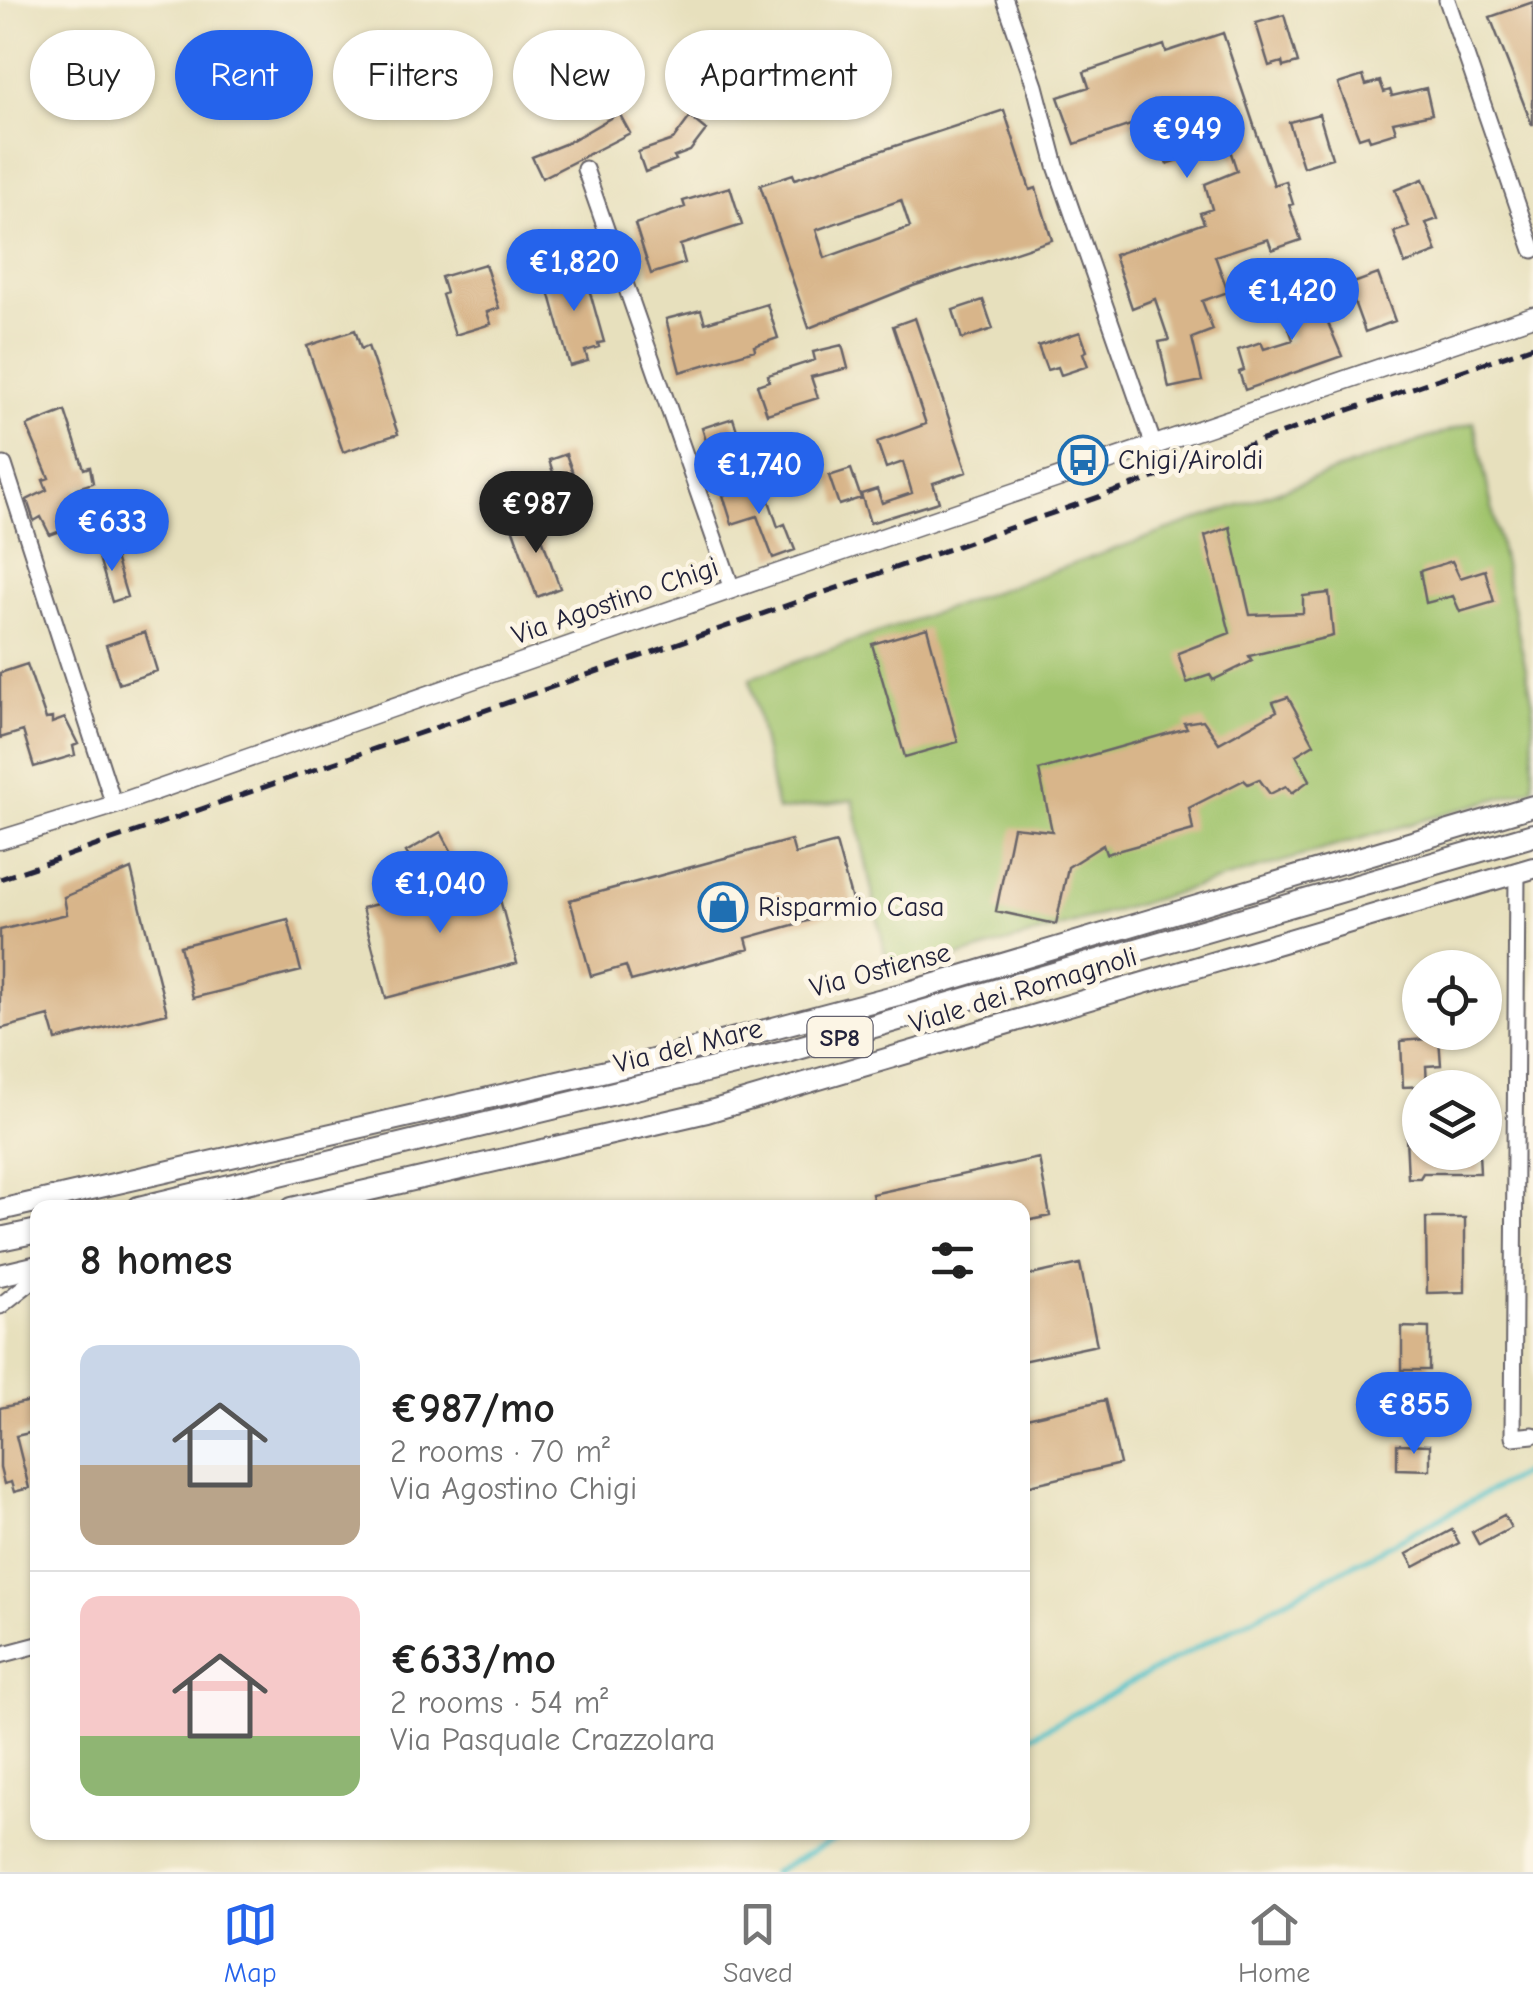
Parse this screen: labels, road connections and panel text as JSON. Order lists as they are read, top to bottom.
{
  "streets": {
    "main road": [
      "Via Ostiense",
      "Viale dei Romagnoli",
      "SP8",
      "Via del Mare"
    ],
    "street": ["Via Agostino Chigi"]
  },
  "places": {
    "bus stop": ["Chigi/Airoldi"],
    "shop": ["Risparmio Casa"]
  },
  "page": {
    "chip": [
      "Buy",
      "Rent",
      "Filters",
      "New",
      "Apartment"
    ],
    "price": [
      "€949",
      "€1,820",
      "€1,420",
      "€1,740",
      "€987",
      "€633",
      "€1,040",
      "€855"
    ],
    "heading": "8 homes",
    "list": [
      {
        "name": "€987/mo",
        "note": "2 rooms · 70 m² · Via Agostino Chigi"
      },
      {
        "name": "€633/mo",
        "note": "2 rooms · 54 m² · Via Pasquale Crazzolara"
      }
    ],
    "tabs": ["Map", "Saved", "Home"]
  }
}
